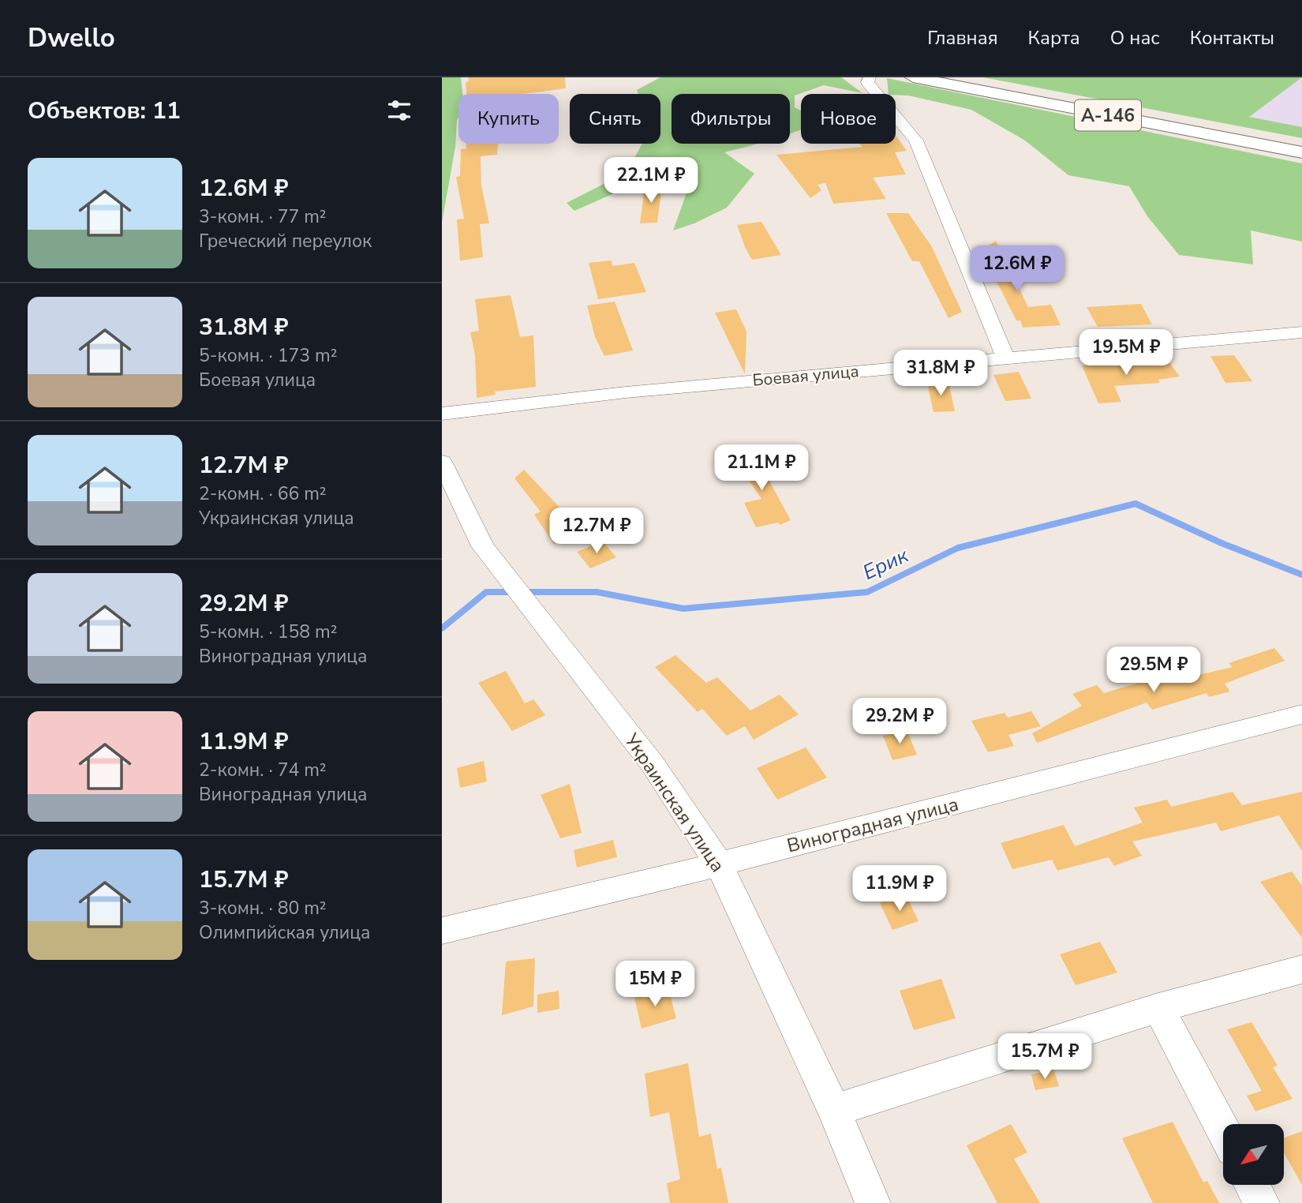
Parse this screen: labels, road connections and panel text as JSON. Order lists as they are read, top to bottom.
{
  "streets": {
    "highway": ["А-146"],
    "street": ["Боевая улица", "Украинская улица", "Виноградная улица"]
  },
  "crossings": [
    ["Украинская улица", "Виноградная улица"]
  ],
  "water": ["Ерик"],
  "north": "bottom left",
  "page": {
    "header": "Dwello",
    "nav": [
      "Главная",
      "Карта",
      "О нас",
      "Контакты"
    ],
    "heading": "Объектов: 11",
    "chip": [
      "Купить",
      "Снять",
      "Фильтры",
      "Новое"
    ],
    "list": [
      {
        "name": "12.6M ₽",
        "note": "3-комн. · 77 m² · Греческий переулок"
      },
      {
        "name": "31.8M ₽",
        "note": "5-комн. · 173 m² · Боевая улица"
      },
      {
        "name": "12.7M ₽",
        "note": "2-комн. · 66 m² · Украинская улица"
      },
      {
        "name": "29.2M ₽",
        "note": "5-комн. · 158 m² · Виноградная улица"
      },
      {
        "name": "11.9M ₽",
        "note": "2-комн. · 74 m² · Виноградная улица"
      },
      {
        "name": "15.7M ₽",
        "note": "3-комн. · 80 m² · Олимпийская улица"
      }
    ],
    "price": [
      "22.1M ₽",
      "12.6M ₽",
      "19.5M ₽",
      "31.8M ₽",
      "21.1M ₽",
      "12.7M ₽",
      "29.5M ₽",
      "29.2M ₽",
      "11.9M ₽",
      "15M ₽",
      "15.7M ₽"
    ]
  }
}
